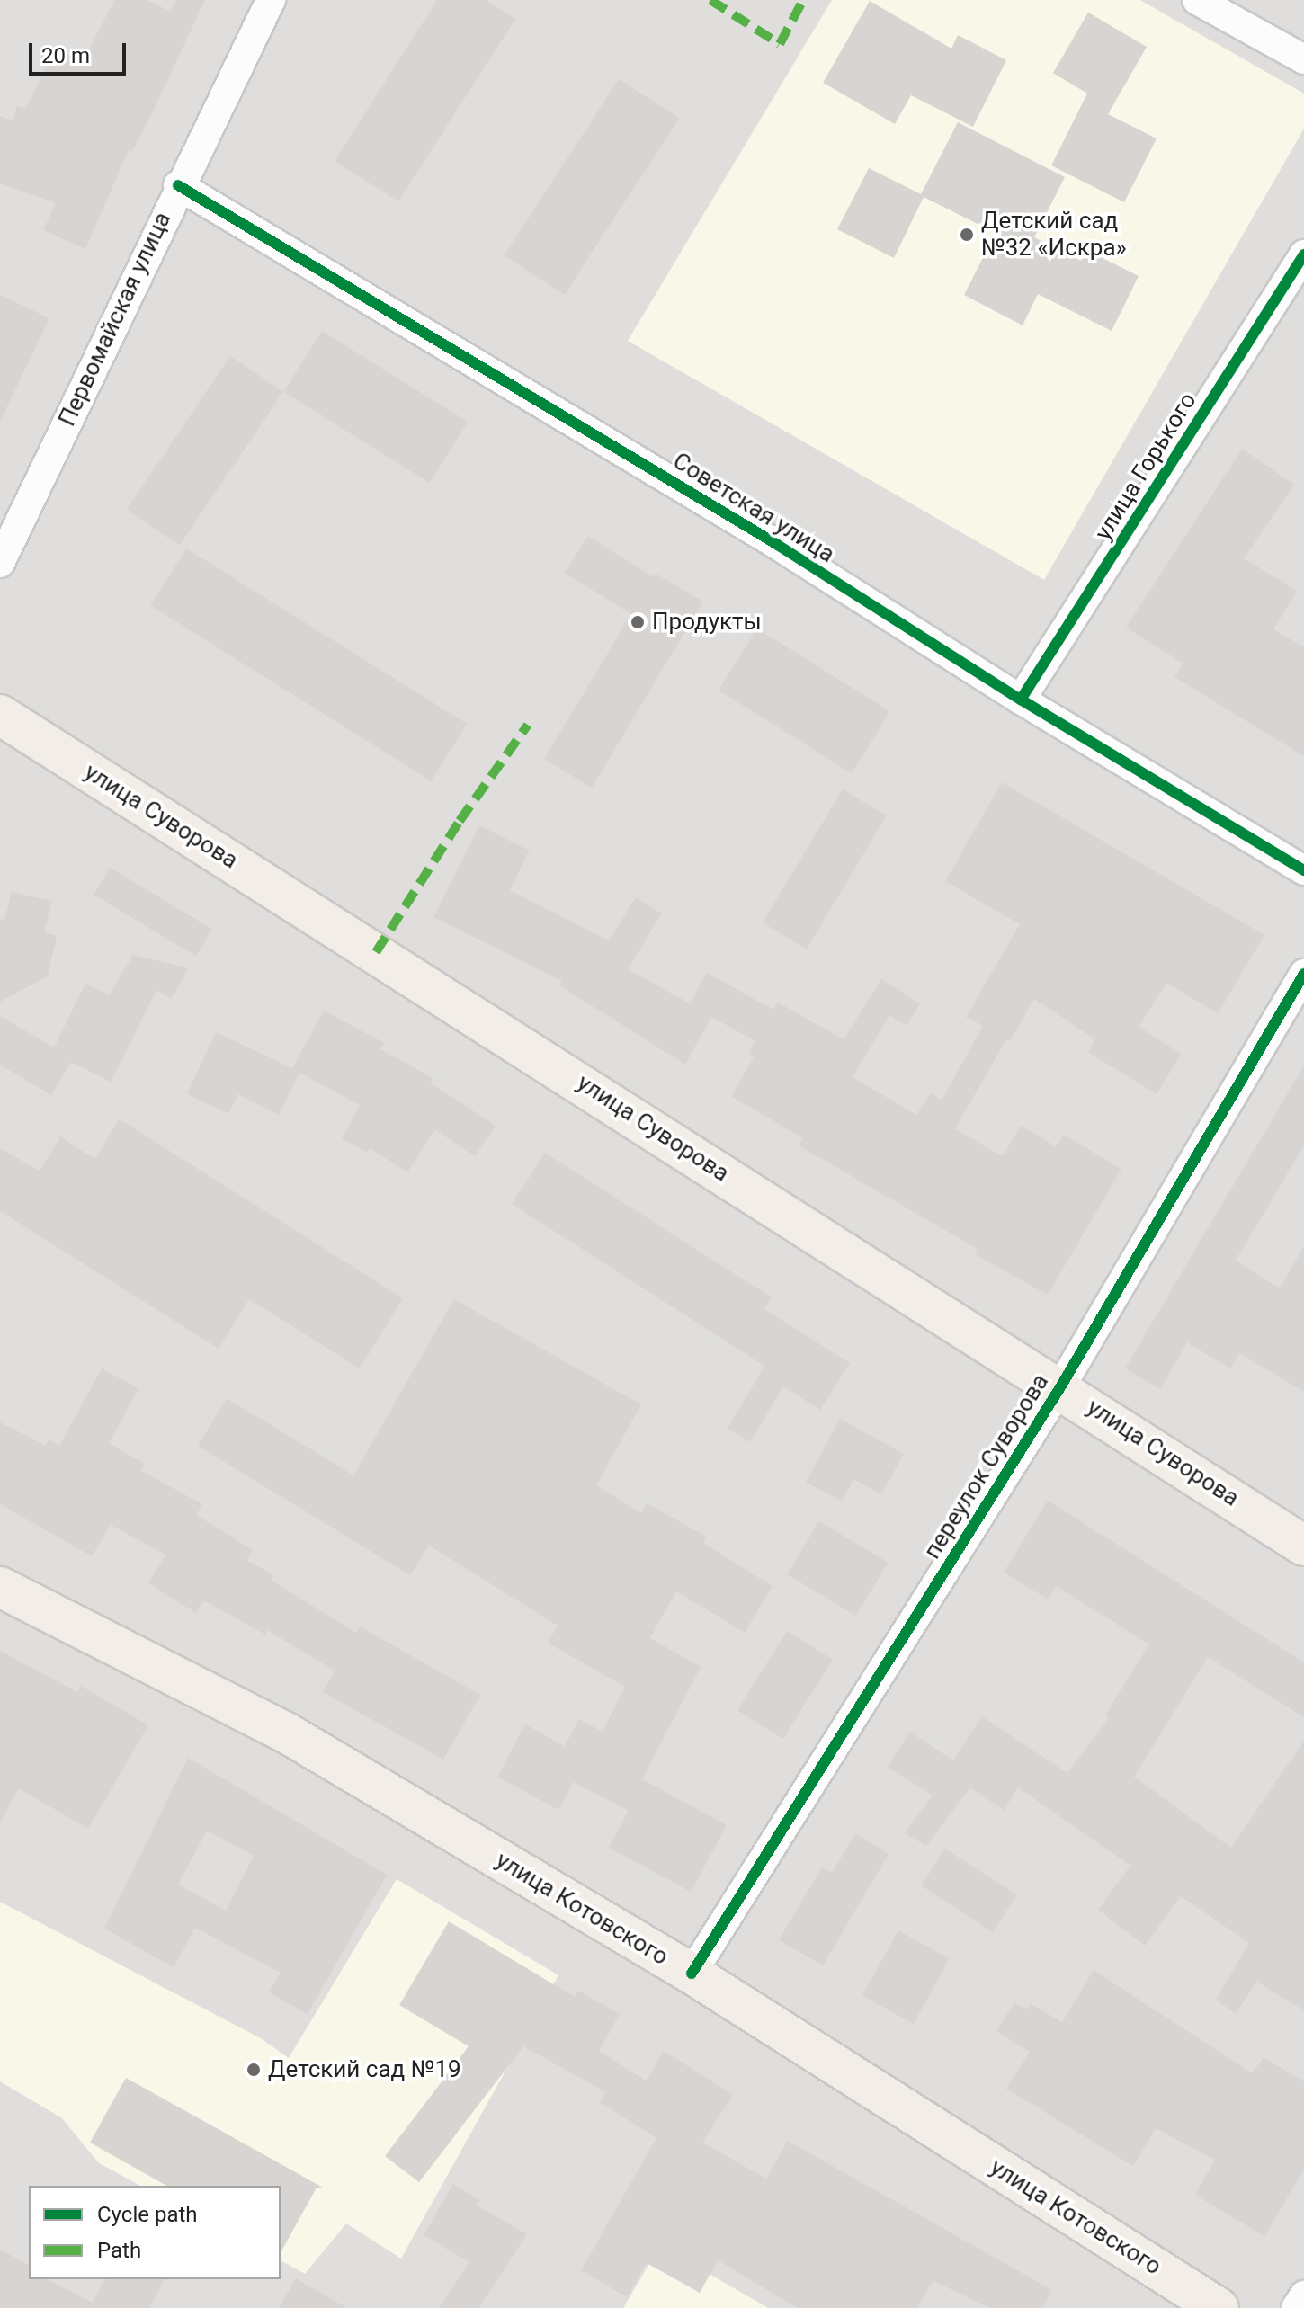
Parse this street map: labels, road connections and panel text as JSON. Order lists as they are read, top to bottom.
{
  "streets": {
    "main road": ["улица Суворова", "улица Котовского"],
    "street": [
      "Первомайская улица",
      "улица Горького",
      "Советская улица",
      "переулок Суворова"
    ]
  },
  "crossings": [
    ["Первомайская улица", "Советская улица"],
    ["улица Горького", "Советская улица"],
    ["улица Суворова", "переулок Суворова"],
    ["переулок Суворова", "улица Котовского"]
  ],
  "places": ["Детский сад №32 «Искра»", "Продукты", "Детский сад №19"],
  "legend": ["Cycle path", "Path"],
  "scale_bar": "20 m"
}
